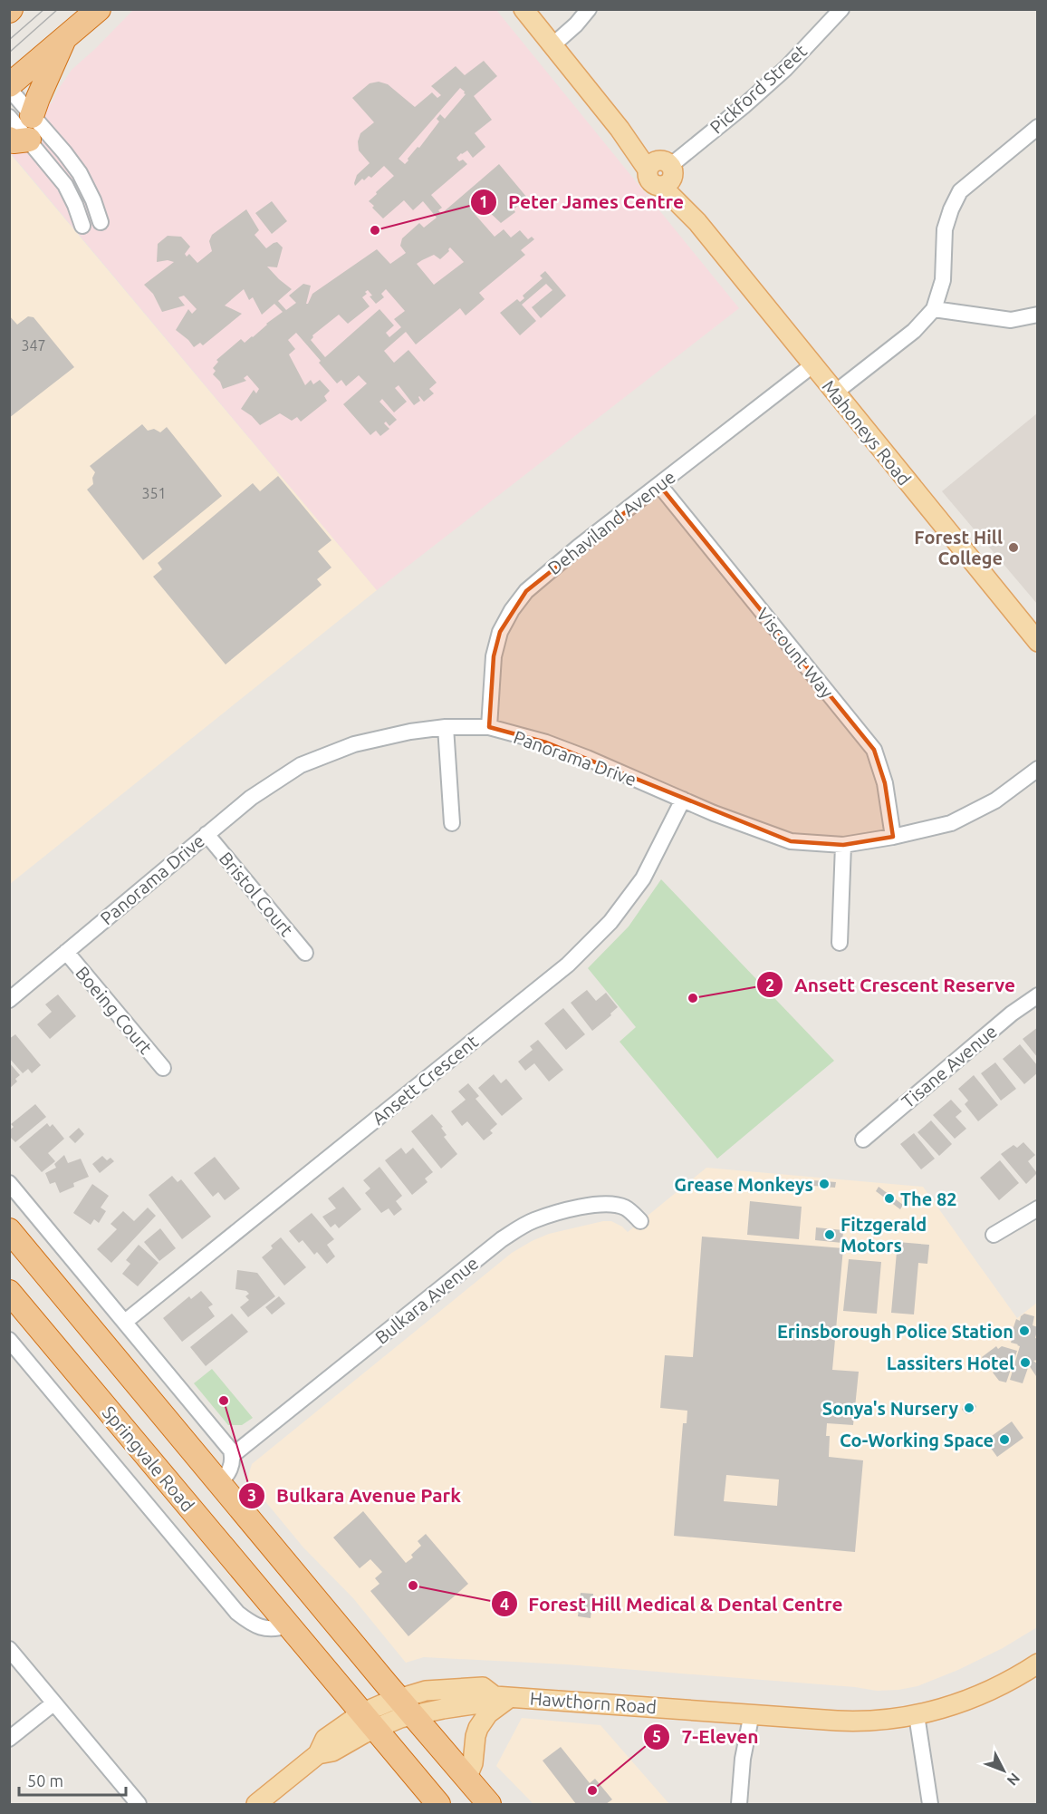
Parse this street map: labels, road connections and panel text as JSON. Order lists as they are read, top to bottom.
{
  "streets": {
    "highway": ["Springvale Road"],
    "main road": ["Mahoneys Road", "Hawthorn Road"],
    "street": [
      "Pickford Street",
      "Dehaviland Avenue",
      "Viscount Way",
      "Panorama Drive",
      "Bristol Court",
      "Boeing Court",
      "Tisane Avenue",
      "Ansett Crescent",
      "Bulkara Avenue"
    ]
  },
  "crossings": [
    ["Pickford Street", "Mahoneys Road"],
    ["Mahoneys Road", "Dehaviland Avenue"],
    ["Dehaviland Avenue", "Viscount Way"],
    ["Dehaviland Avenue", "Panorama Drive"],
    ["Viscount Way", "Panorama Drive"],
    ["Panorama Drive", "Bristol Court"],
    ["Panorama Drive", "Boeing Court"],
    ["Panorama Drive", "Ansett Crescent"],
    ["Springvale Road", "Hawthorn Road"]
  ],
  "places": [
    "Peter James Centre",
    "Forest Hill College",
    "Ansett Crescent Reserve",
    "Grease Monkeys",
    "The 82",
    "Fitzgerald Motors",
    "Erinsborough Police Station",
    "Lassiters Hotel",
    "Bulkara Avenue Park",
    "Sonya's Nursery",
    "Co-Working Space",
    "Forest Hill Medical & Dental Centre",
    "7-Eleven"
  ],
  "house_numbers": ["347", "351"],
  "scale_bar": "50 m",
  "north": "bottom right"
}
